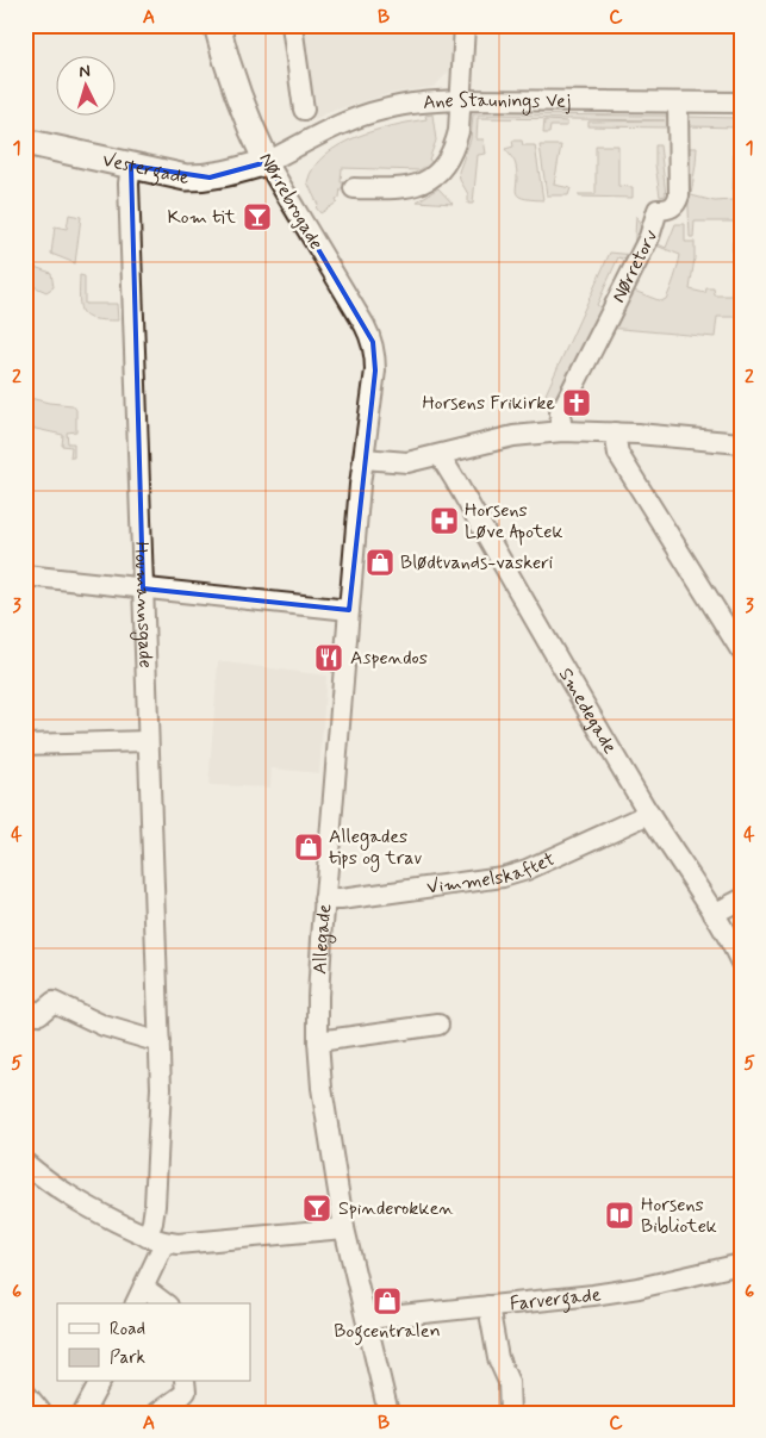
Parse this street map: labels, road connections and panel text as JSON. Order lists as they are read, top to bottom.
{
  "streets": {
    "main road": ["Vestergade", "Nørrebrogade"],
    "street": [
      "Ane Staunings Vej",
      "Nørretorv",
      "Houmannsgade",
      "Smedegade",
      "Vimmelskaftet",
      "Allegade",
      "Farvergade"
    ]
  },
  "crossings": [
    ["Ane Staunings Vej", "Vestergade"],
    ["Ane Staunings Vej", "Nørrebrogade"],
    ["Ane Staunings Vej", "Nørretorv"],
    ["Vestergade", "Nørrebrogade"],
    ["Vestergade", "Houmannsgade"],
    ["Nørrebrogade", "Allegade"],
    ["Smedegade", "Vimmelskaftet"],
    ["Vimmelskaftet", "Allegade"],
    ["Allegade", "Farvergade"]
  ],
  "places": {
    "bar": ["Kom tit", "Spinderokken"],
    "church": ["Horsens Frikirke"],
    "pharmacy": ["Horsens Løve Apotek"],
    "shop": ["Blødtvands-vaskeri", "Allegades tips og trav", "Bogcentralen"],
    "restaurant": ["Aspendos"],
    "library": ["Horsens Bibliotek"]
  },
  "legend": ["Road", "Park"],
  "north": "top",
  "grid": {
    "columns": ["A", "B", "C"],
    "rows": [
      "1",
      "2",
      "3",
      "4",
      "5",
      "6"
    ]
  }
}
